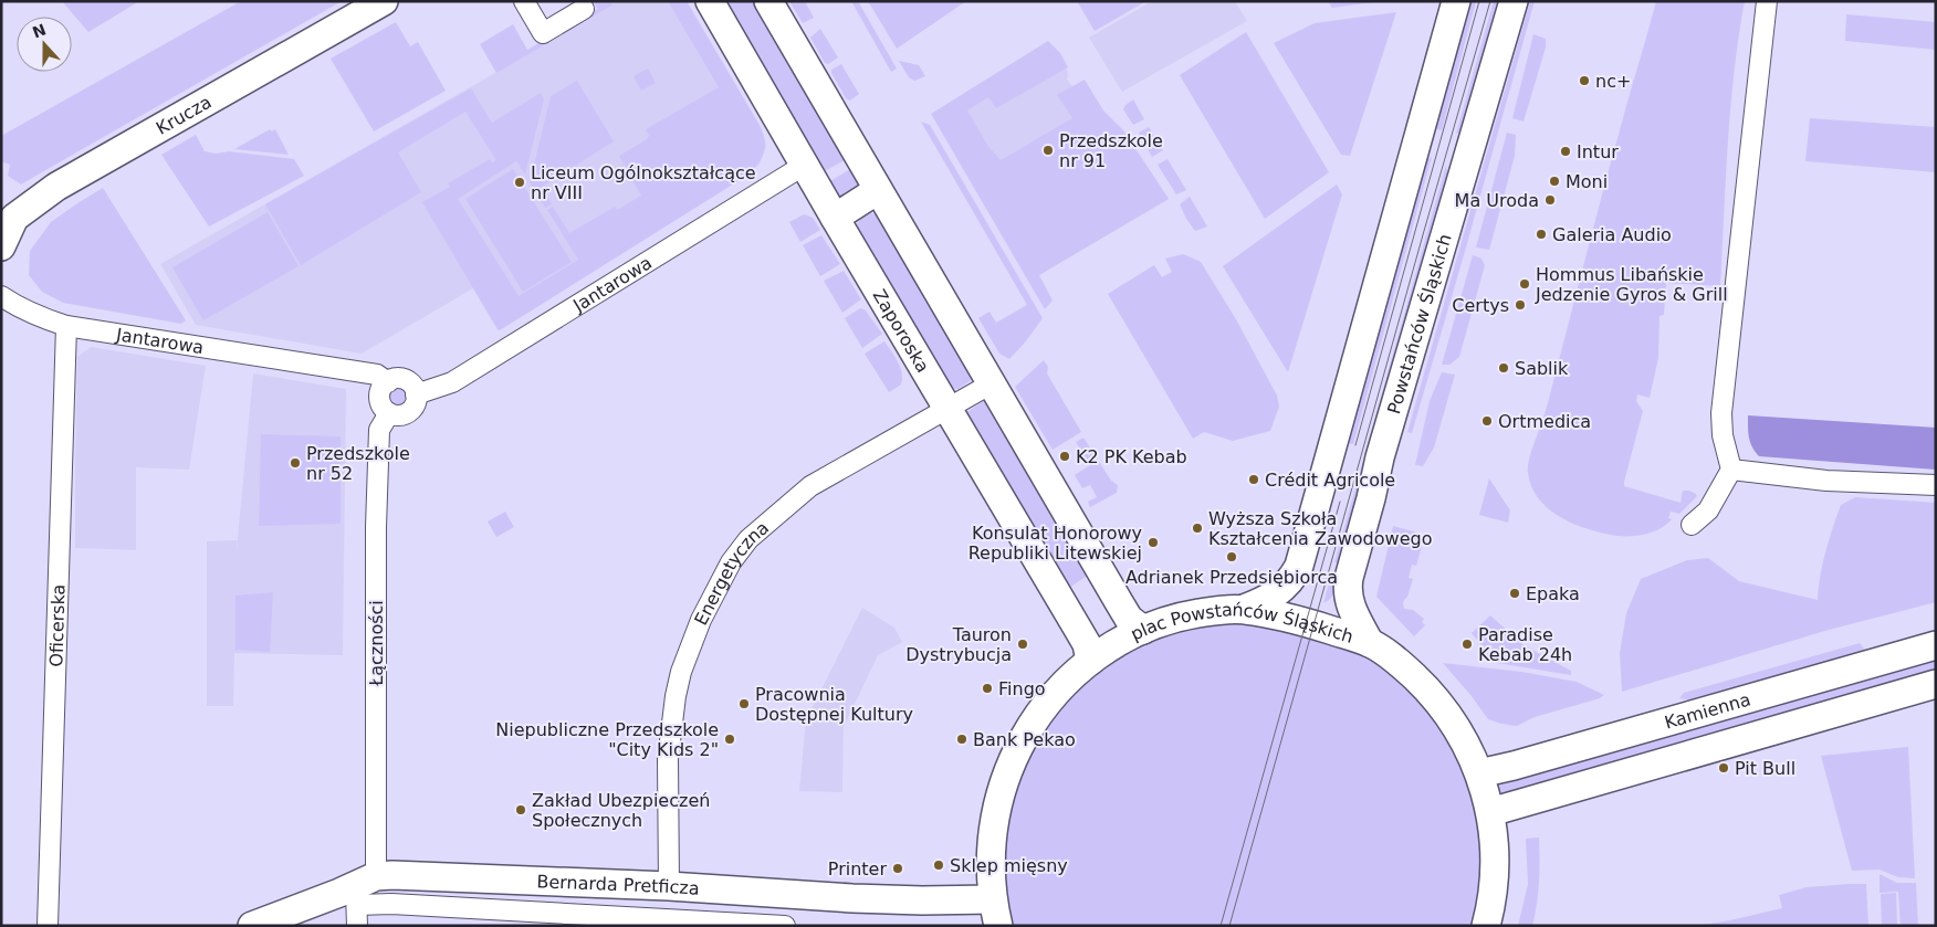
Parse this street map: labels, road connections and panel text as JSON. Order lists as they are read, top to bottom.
{
  "streets": {
    "main road": [
      "Krucza",
      "Powstańców Śląskich",
      "Zaporoska",
      "plac Powstańców Śląskich",
      "Kamienna",
      "Bernarda Pretficza"
    ],
    "street": [
      "Jantarowa",
      "Energetyczna",
      "Oficerska",
      "Łączności"
    ]
  },
  "crossings": [
    ["Jantarowa", "Zaporoska"],
    ["Jantarowa", "Oficerska"],
    ["Jantarowa", "Łączności"],
    ["Powstańców Śląskich", "plac Powstańców Śląskich"],
    ["Zaporoska", "Energetyczna"],
    ["Zaporoska", "plac Powstańców Śląskich"],
    ["Energetyczna", "Bernarda Pretficza"],
    ["plac Powstańców Śląskich", "Kamienna"],
    ["plac Powstańców Śląskich", "Bernarda Pretficza"],
    ["Łączności", "Bernarda Pretficza"]
  ],
  "places": [
    "nc+",
    "Przedszkole nr 91",
    "Intur",
    "Moni",
    "Liceum Ogólnokształcące nr VIII",
    "Ma Uroda",
    "Galeria Audio",
    "Hommus Libańskie Jedzenie Gyros & Grill",
    "Certys",
    "Sablik",
    "Ortmedica",
    "K2 PK Kebab",
    "Przedszkole nr 52",
    "Crédit Agricole",
    "Wyższa Szkoła Kształcenia Zawodowego",
    "Konsulat Honorowy Republiki Litewskiej",
    "Adrianek Przedsiębiorca",
    "Epaka",
    "Tauron Dystrybucja",
    "Paradise Kebab 24h",
    "Fingo",
    "Pracownia Dostępnej Kultury",
    "Niepubliczne Przedszkole \"City Kids 2\"",
    "Bank Pekao",
    "Pit Bull",
    "Zakład Ubezpieczeń Społecznych",
    "Sklep mięsny",
    "Printer"
  ],
  "north": "top"
}
